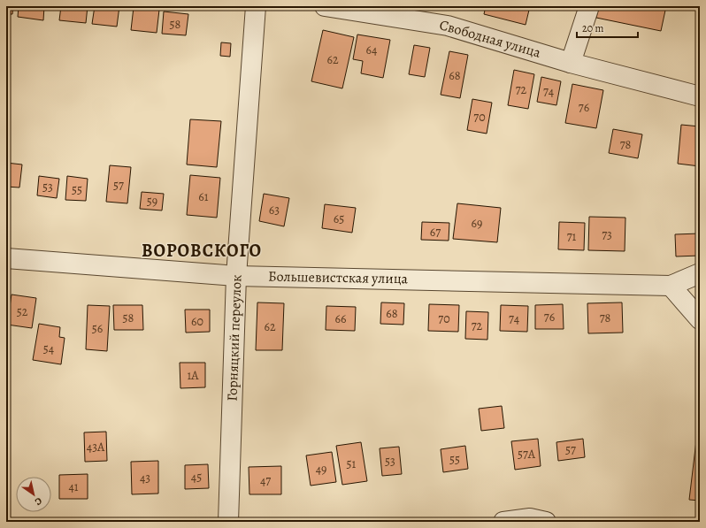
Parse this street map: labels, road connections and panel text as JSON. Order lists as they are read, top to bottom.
{
  "streets": {
    "street": ["Свободная улица", "Большевистская улица", "Горняцкий переулок"]
  },
  "crossings": [
    ["Большевистская улица", "Горняцкий переулок"]
  ],
  "districts": ["ВОРОВСКОГО"],
  "house_numbers": [
    "58",
    "64",
    "62",
    "68",
    "72",
    "74",
    "76",
    "70",
    "78",
    "57",
    "53",
    "55",
    "61",
    "59",
    "63",
    "65",
    "69",
    "67",
    "73",
    "71",
    "52",
    "68",
    "76",
    "58",
    "78",
    "66",
    "70",
    "74",
    "60",
    "72",
    "62",
    "56",
    "54",
    "1А",
    "43А",
    "57",
    "57А",
    "55",
    "53",
    "51",
    "49",
    "45",
    "43",
    "47",
    "41"
  ],
  "scale_bar": "20 m",
  "north": "bottom right"
}
